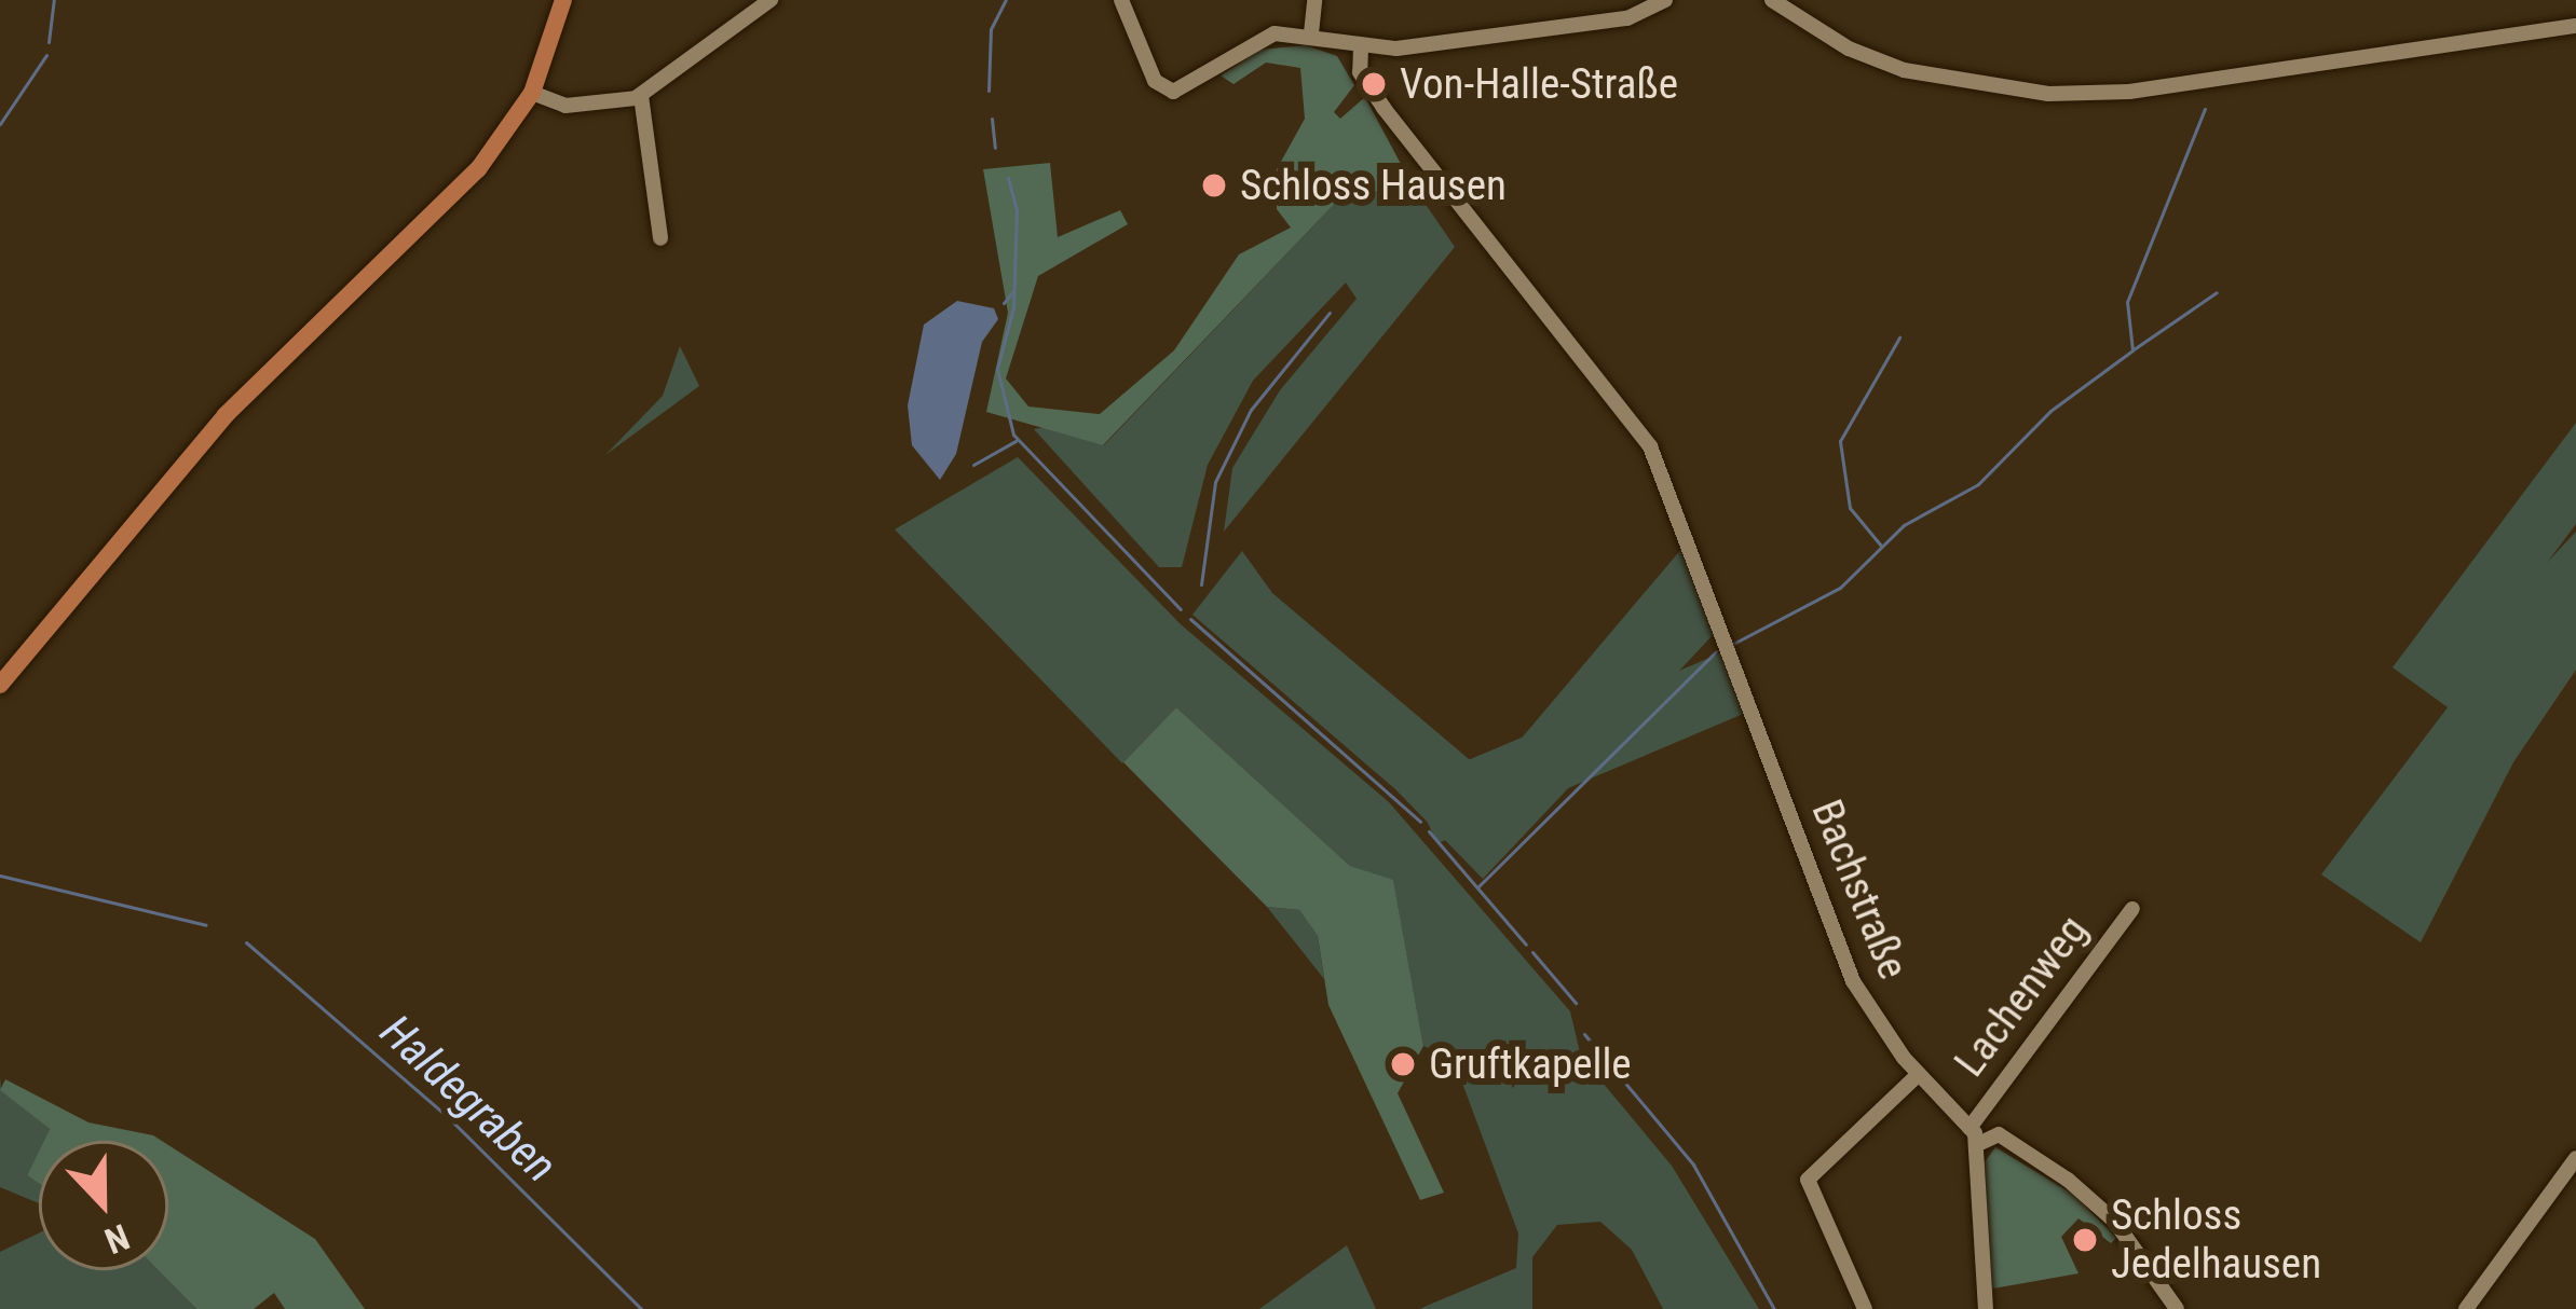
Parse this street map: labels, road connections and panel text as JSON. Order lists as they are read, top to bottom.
{
  "streets": {
    "street": ["Bachstraße", "Lachenweg"]
  },
  "crossings": [
    ["Bachstraße", "Lachenweg"]
  ],
  "water": ["Haldegraben"],
  "places": [
    "Von-Halle-Straße",
    "Schloss Hausen",
    "Gruftkapelle",
    "Schloss Jedelhausen"
  ],
  "north": "bottom"
}
